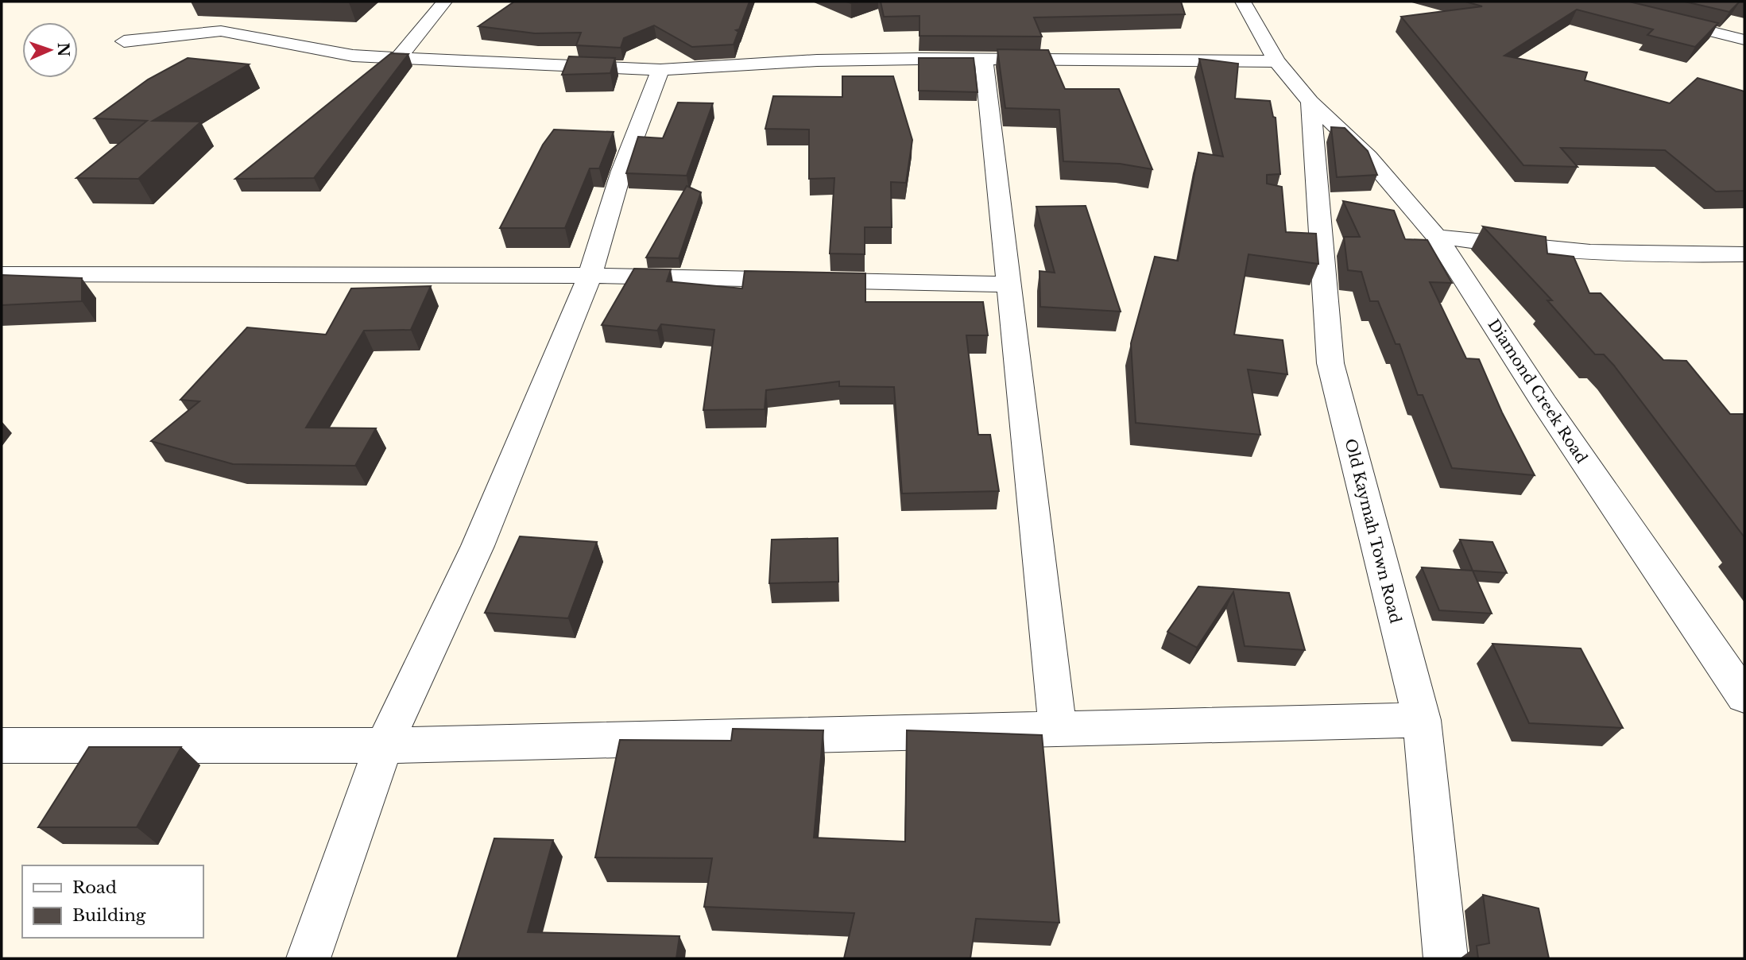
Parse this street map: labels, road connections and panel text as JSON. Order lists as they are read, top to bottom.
{
  "streets": {
    "street": ["Diamond Creek Road", "Old Kaymah Town Road"]
  },
  "crossings": [
    ["Diamond Creek Road", "Old Kaymah Town Road"]
  ],
  "legend": ["Road", "Building"],
  "north": "right"
}
